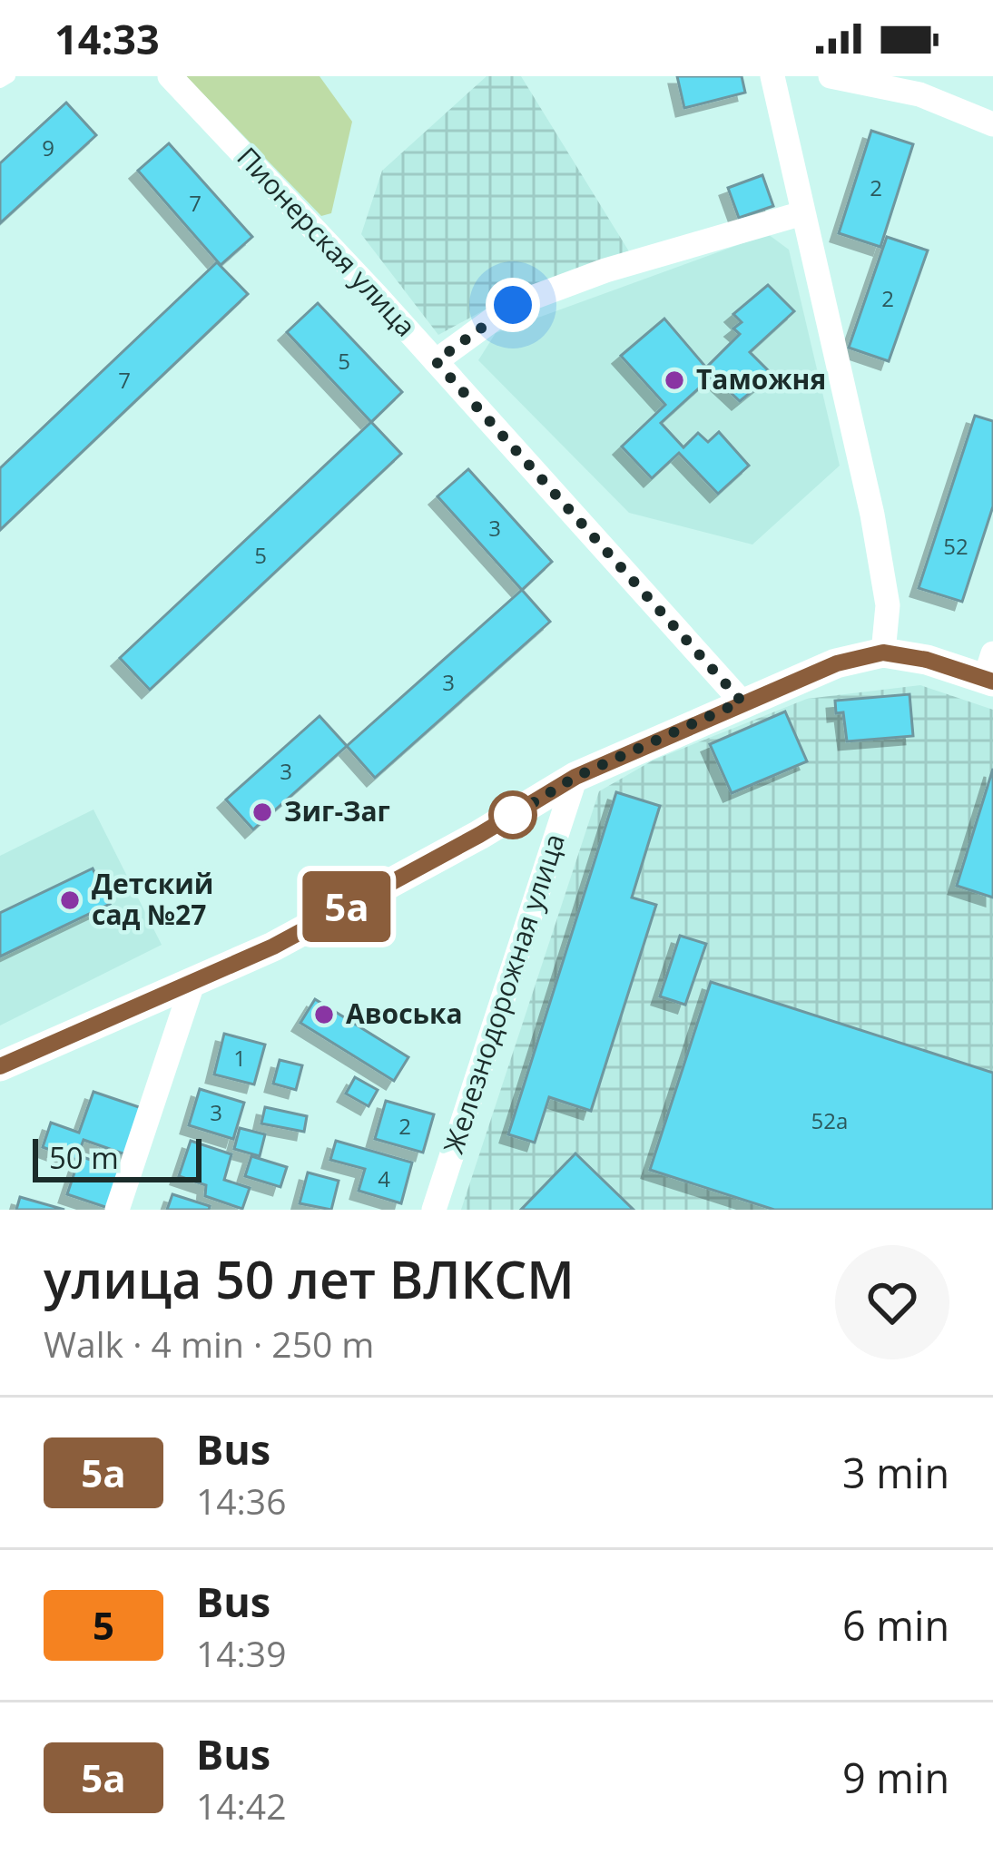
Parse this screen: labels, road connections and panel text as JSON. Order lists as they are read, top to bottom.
{
  "streets": {
    "street": ["Пионерская улица", "Железнодорожная улица"]
  },
  "places": [
    "Таможня",
    "Зиг-Заг",
    "Детский сад №27",
    "Авоська"
  ],
  "lines": ["bus line 5а"],
  "house_numbers": [
    "9",
    "2",
    "7",
    "2",
    "5",
    "7",
    "3",
    "52",
    "5",
    "3",
    "3",
    "1",
    "3",
    "52а",
    "2",
    "4"
  ],
  "scale_bar": "50 m",
  "page": {
    "status": "14:33",
    "on_map": "5а",
    "scale": "50 m",
    "heading": ["улица 50 лет ВЛКСМ", "Walk · 4 min · 250 m"],
    "list": [
      {
        "mark": "5а",
        "name": "Bus",
        "note": "14:36",
        "value": "3 min"
      },
      {
        "mark": "5",
        "name": "Bus",
        "note": "14:39",
        "value": "6 min"
      },
      {
        "mark": "5а",
        "name": "Bus",
        "note": "14:42",
        "value": "9 min"
      }
    ]
  }
}
